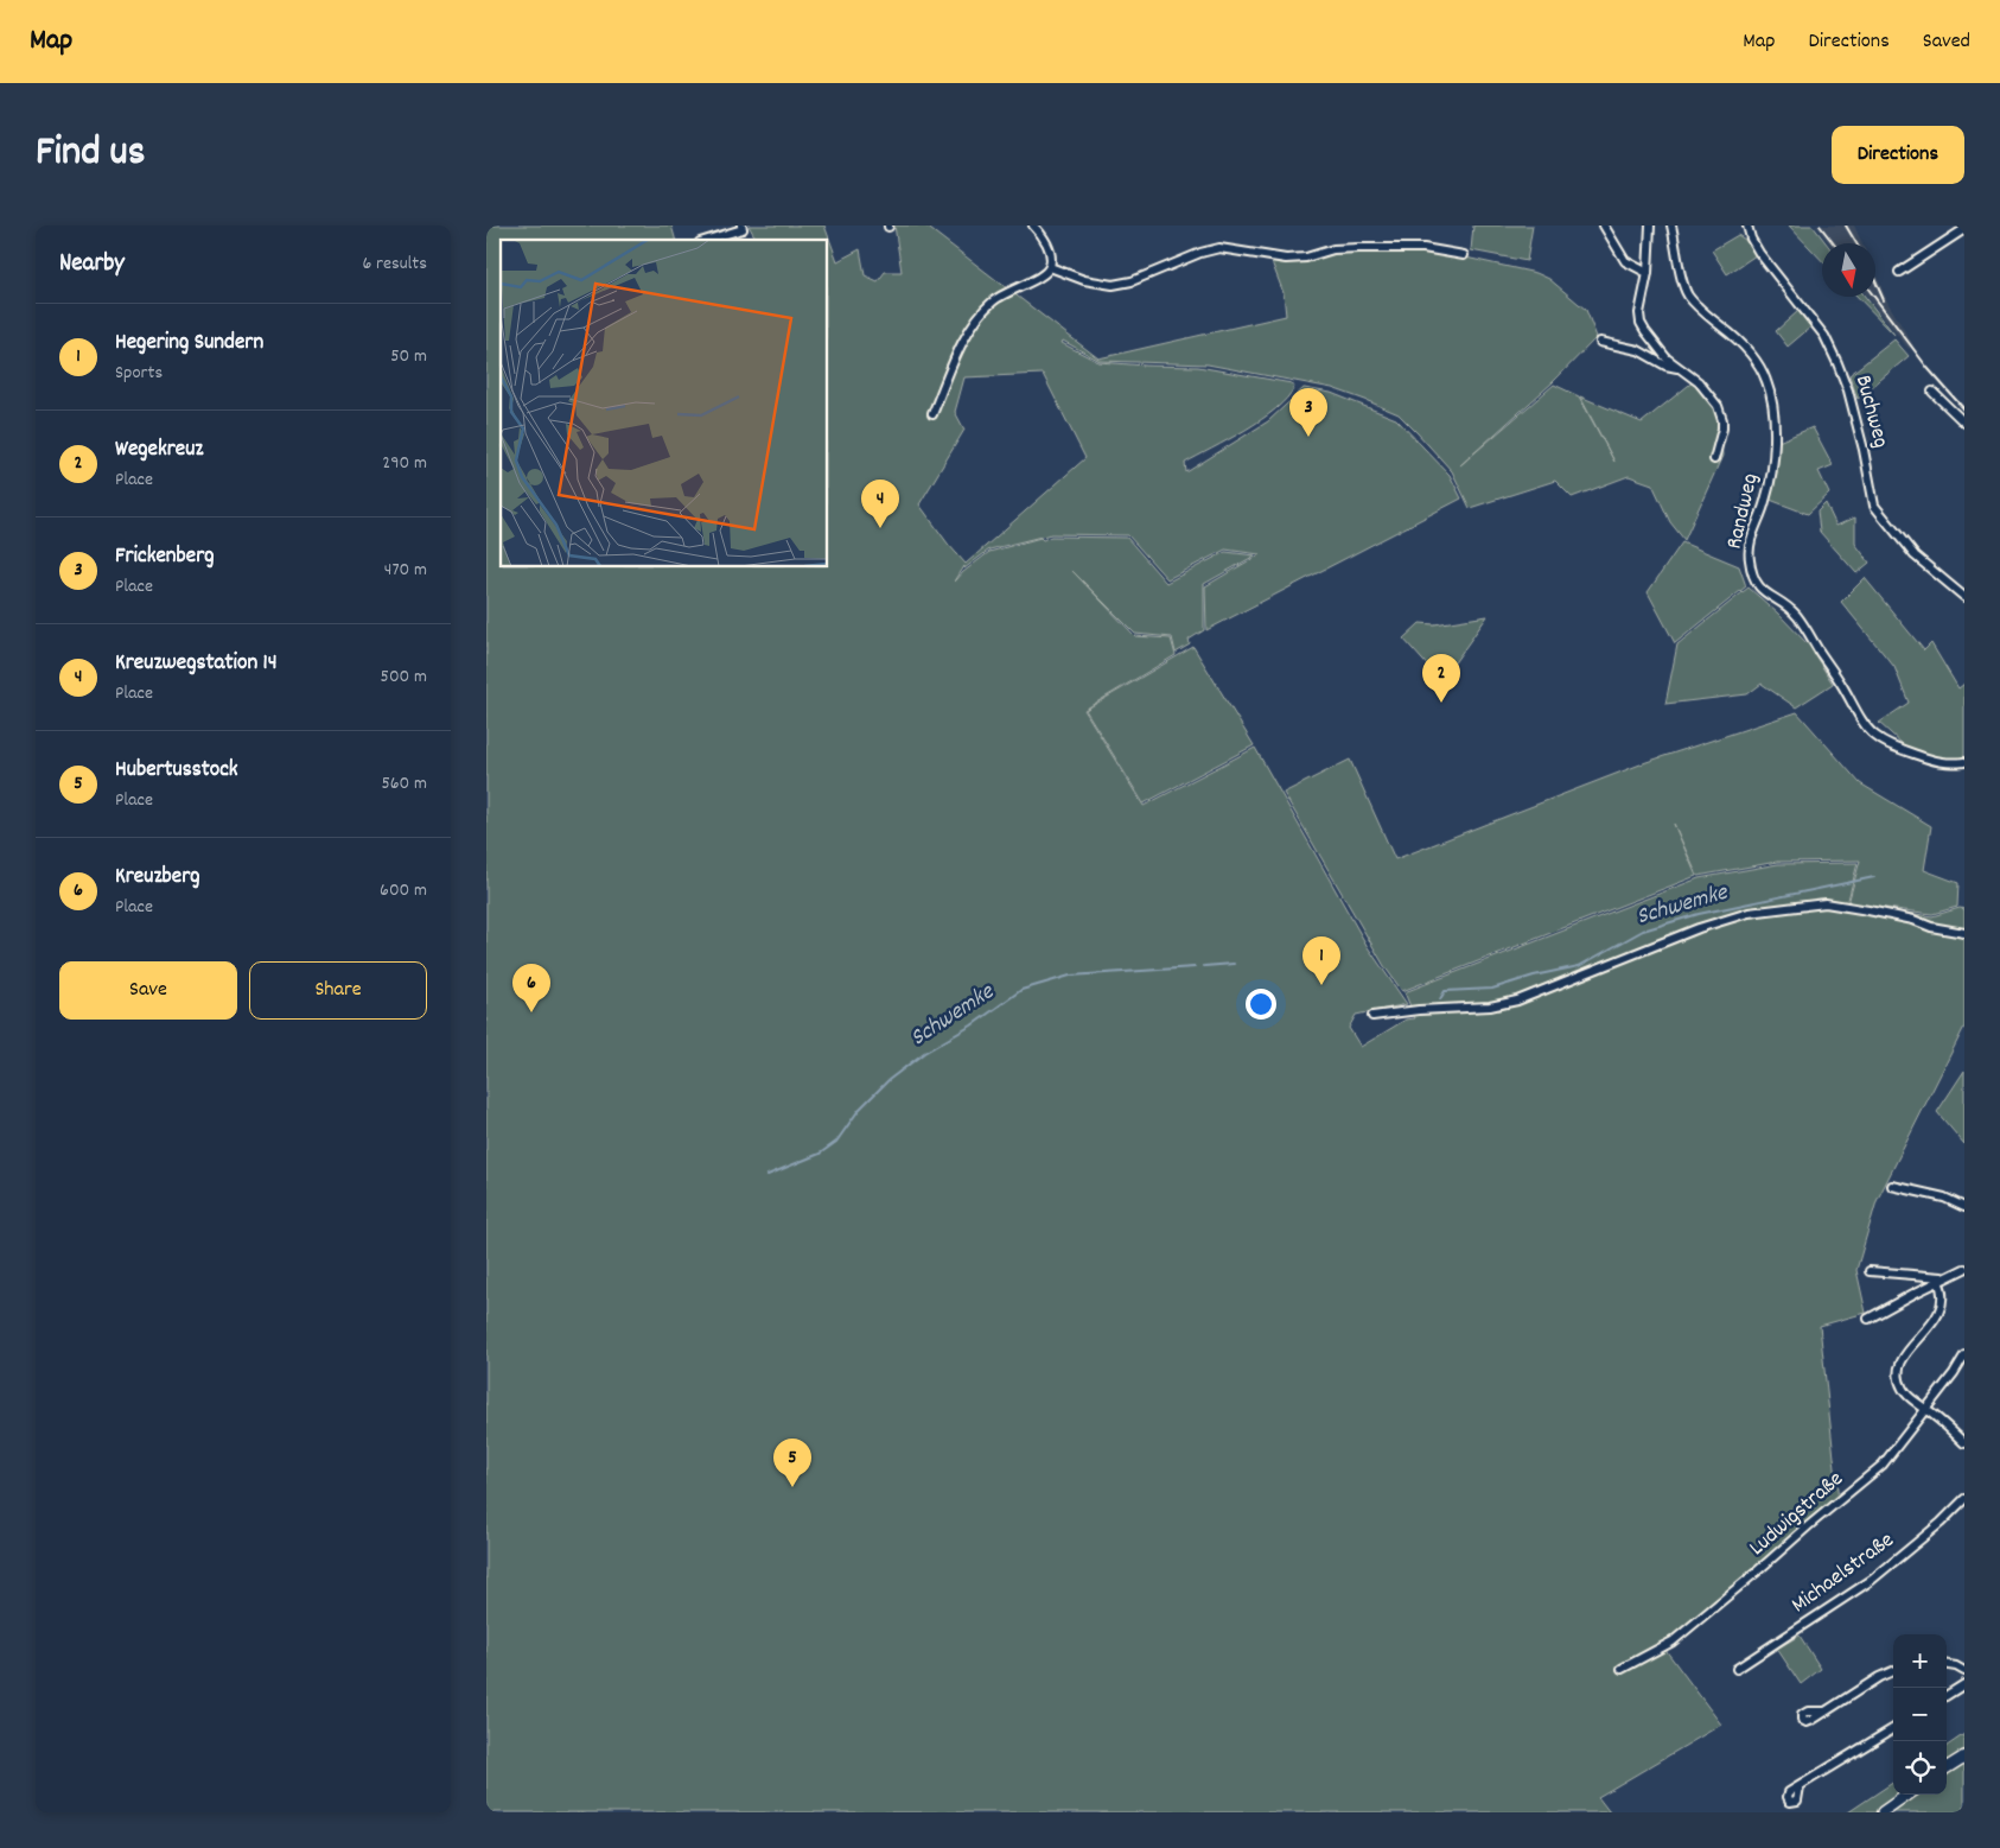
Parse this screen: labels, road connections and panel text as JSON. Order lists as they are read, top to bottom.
{
  "streets": {
    "street": [
      "Buchweg",
      "Randweg",
      "Ludwigstraße",
      "Michaelstraße"
    ]
  },
  "water": ["Schwemke"],
  "north": "bottom",
  "page": {
    "header": "Map",
    "nav": ["Map", "Directions", "Saved"],
    "title": "Find us",
    "buttons": [
      "Directions",
      ["Save", "Share"]
    ],
    "heading": ["Nearby", "6 results"],
    "list": [
      {
        "mark": "1",
        "name": "Hegering Sundern",
        "note": "Sports",
        "value": "50 m"
      },
      {
        "mark": "2",
        "name": "Wegekreuz",
        "note": "Place",
        "value": "290 m"
      },
      {
        "mark": "3",
        "name": "Frickenberg",
        "note": "Place",
        "value": "470 m"
      },
      {
        "mark": "4",
        "name": "Kreuzwegstation 14",
        "note": "Place",
        "value": "500 m"
      },
      {
        "mark": "5",
        "name": "Hubertusstock",
        "note": "Place",
        "value": "560 m"
      },
      {
        "mark": "6",
        "name": "Kreuzberg",
        "note": "Place",
        "value": "600 m"
      }
    ],
    "pins": [
      "3",
      "4",
      "2",
      "1",
      "6",
      "5"
    ],
    "map_buttons": ["+", "−"]
  }
}
